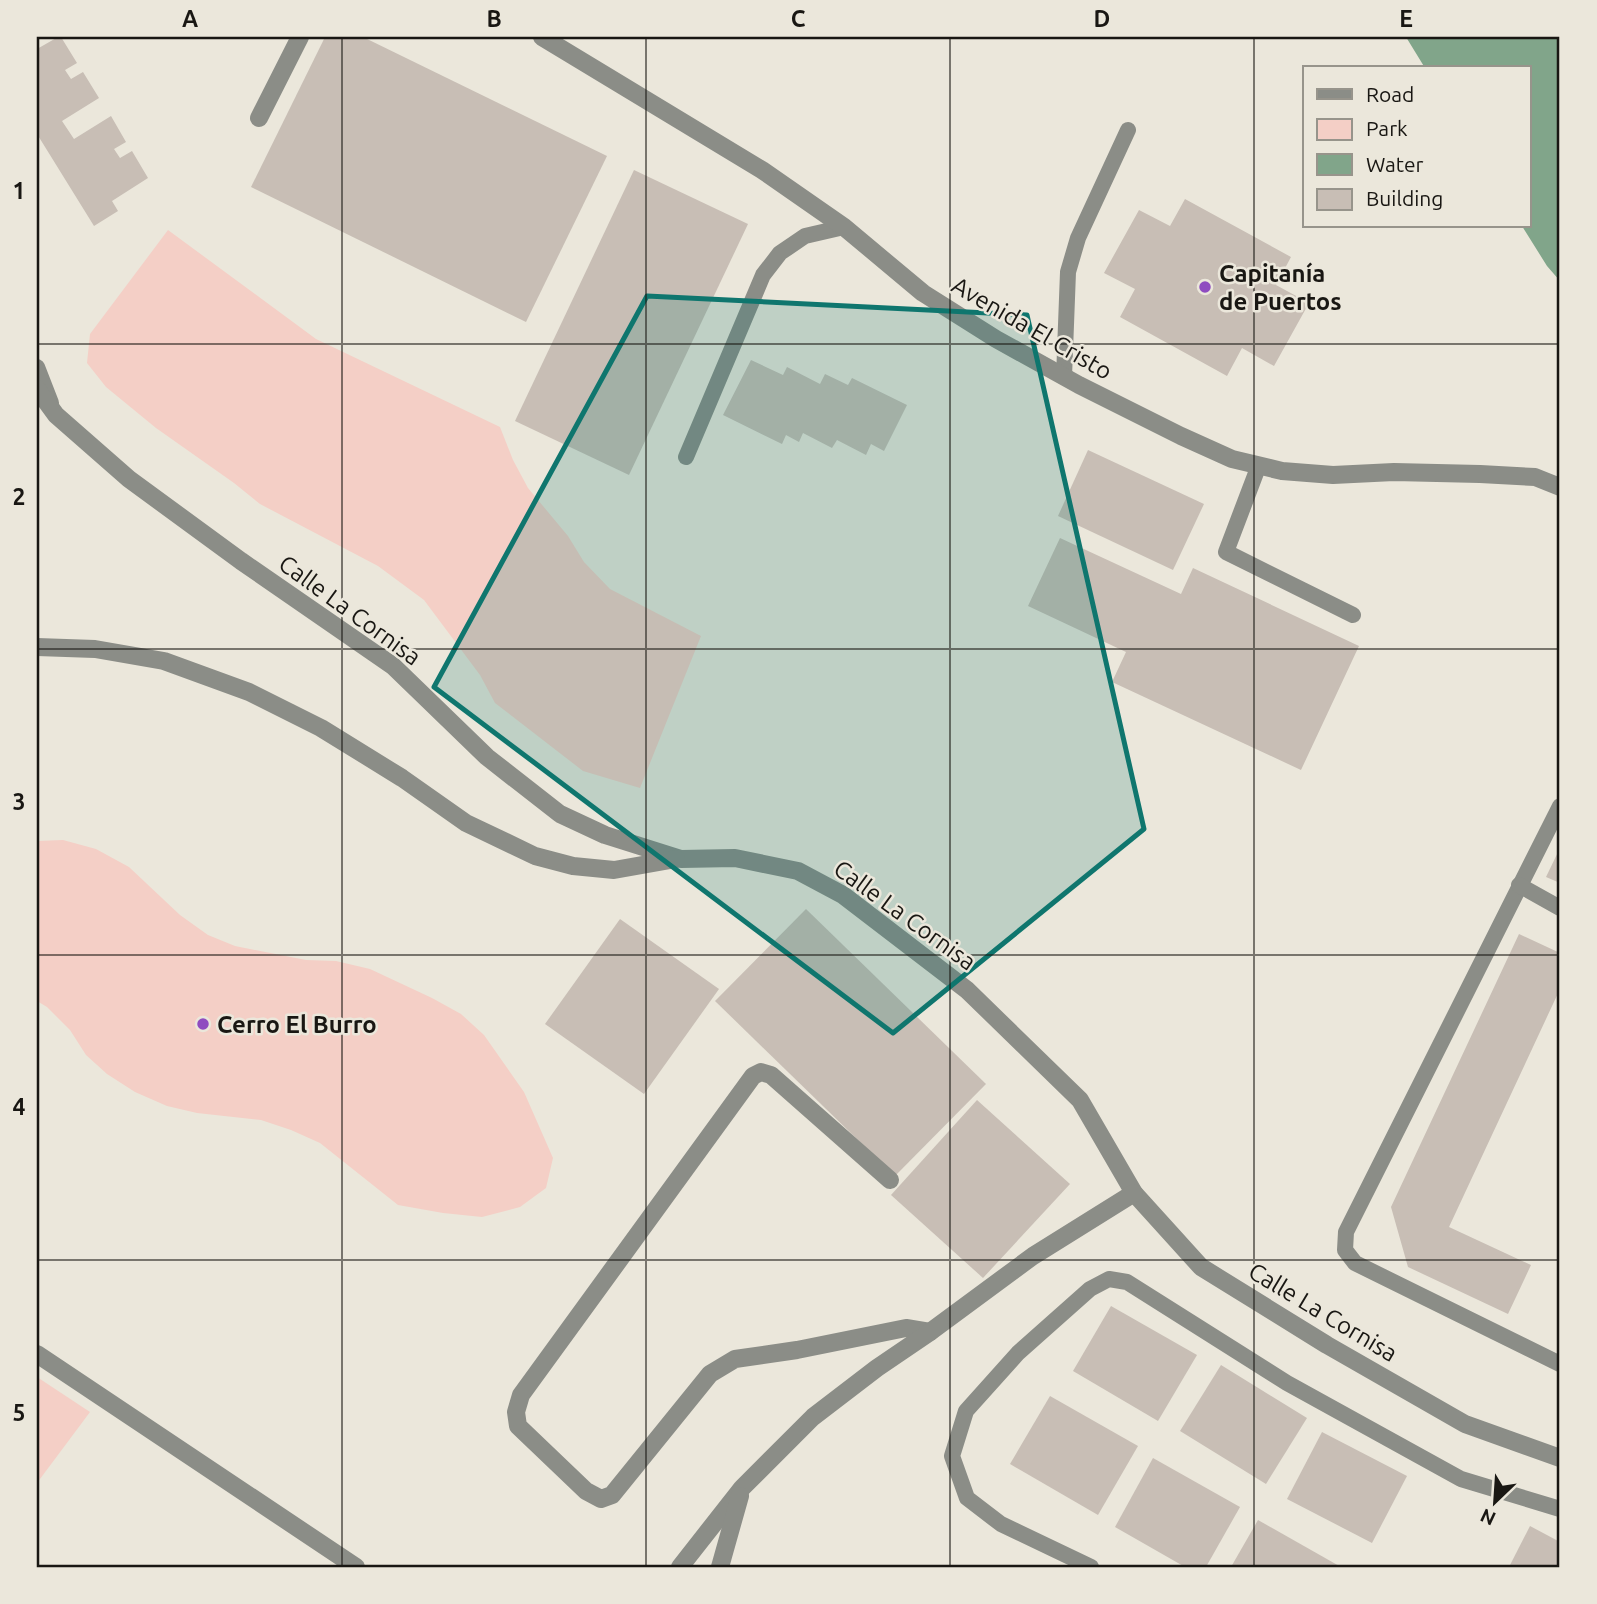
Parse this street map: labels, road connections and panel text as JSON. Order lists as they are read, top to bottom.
{
  "streets": {
    "street": ["Avenida El Cristo", "Calle La Cornisa"]
  },
  "places": ["Capitanía de Puertos", "Cerro El Burro"],
  "legend": [
    "Road",
    "Park",
    "Water",
    "Building"
  ],
  "north": "bottom left",
  "grid": {
    "columns": [
      "A",
      "B",
      "C",
      "D",
      "E"
    ],
    "rows": [
      "1",
      "2",
      "3",
      "4",
      "5"
    ]
  }
}
